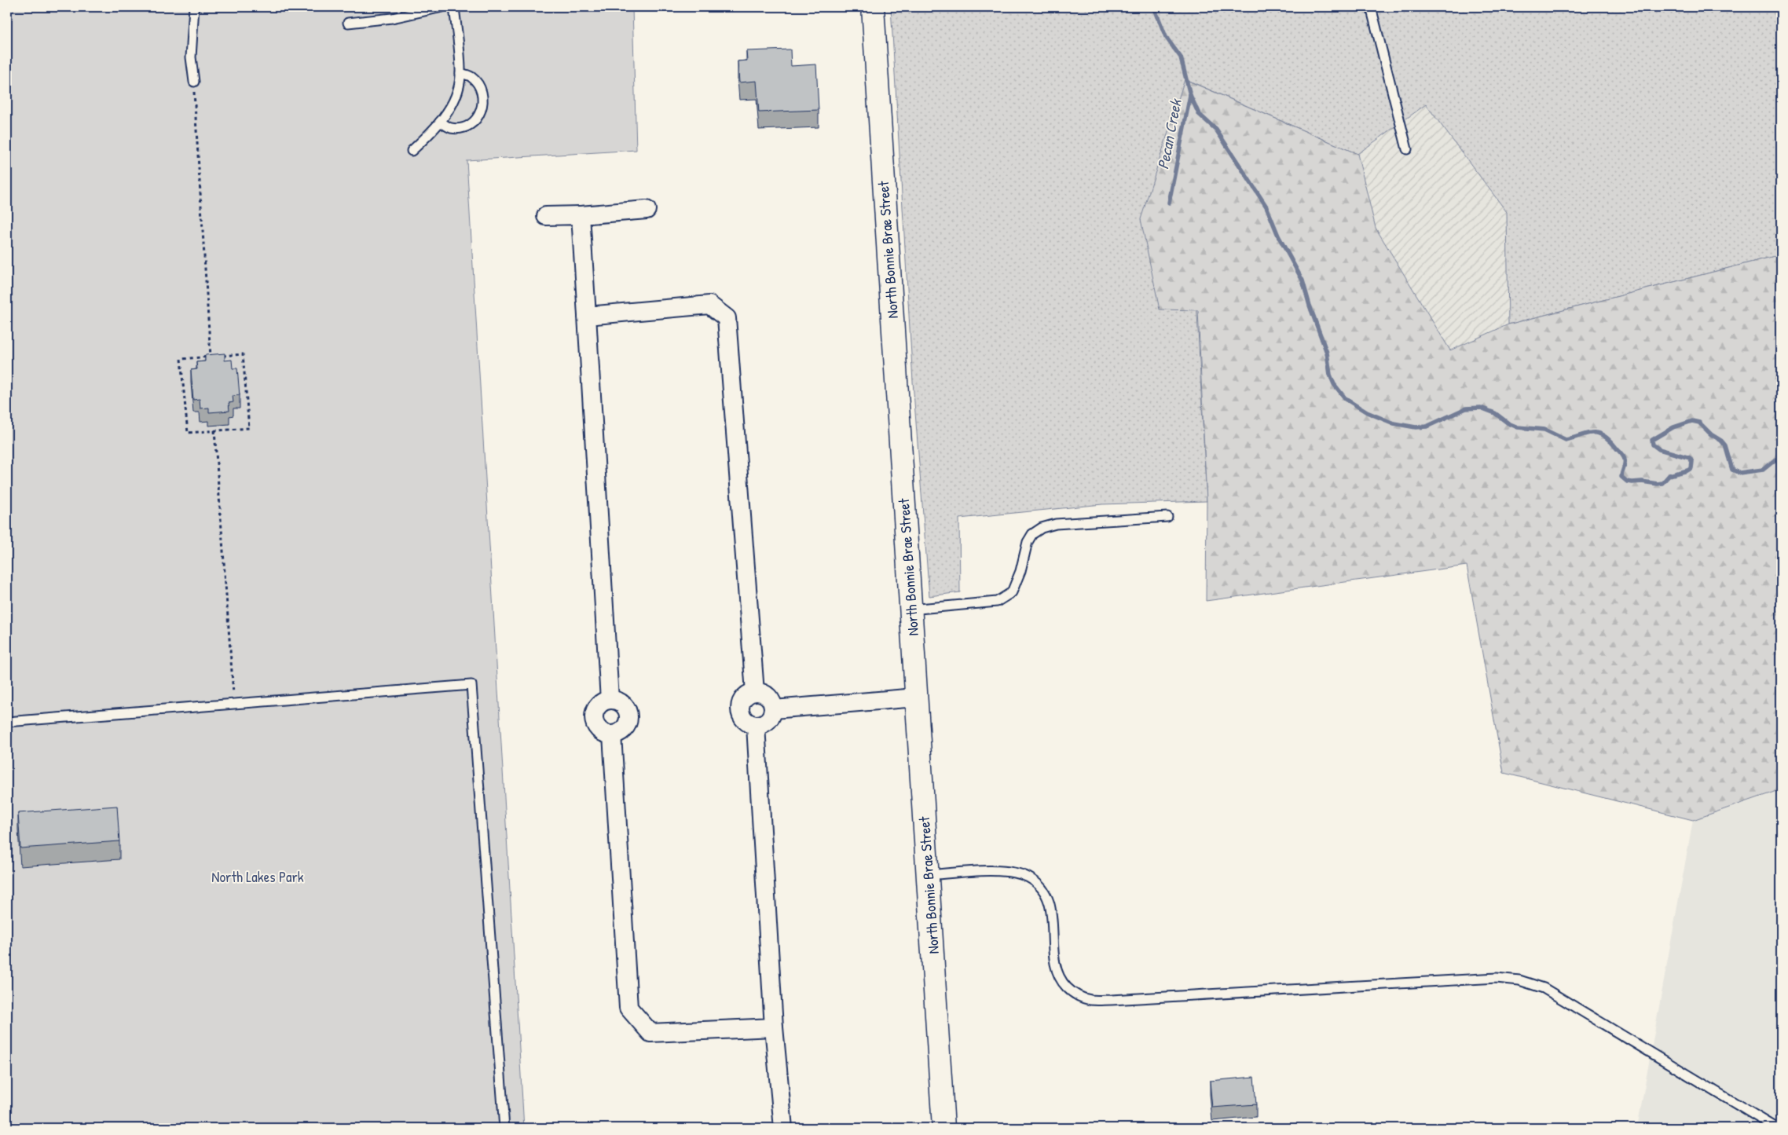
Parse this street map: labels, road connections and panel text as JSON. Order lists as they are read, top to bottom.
{
  "streets": {
    "main road": ["North Bonnie Brae Street"]
  },
  "water": ["Pecan Creek"],
  "parks": ["North Lakes Park"]
}
